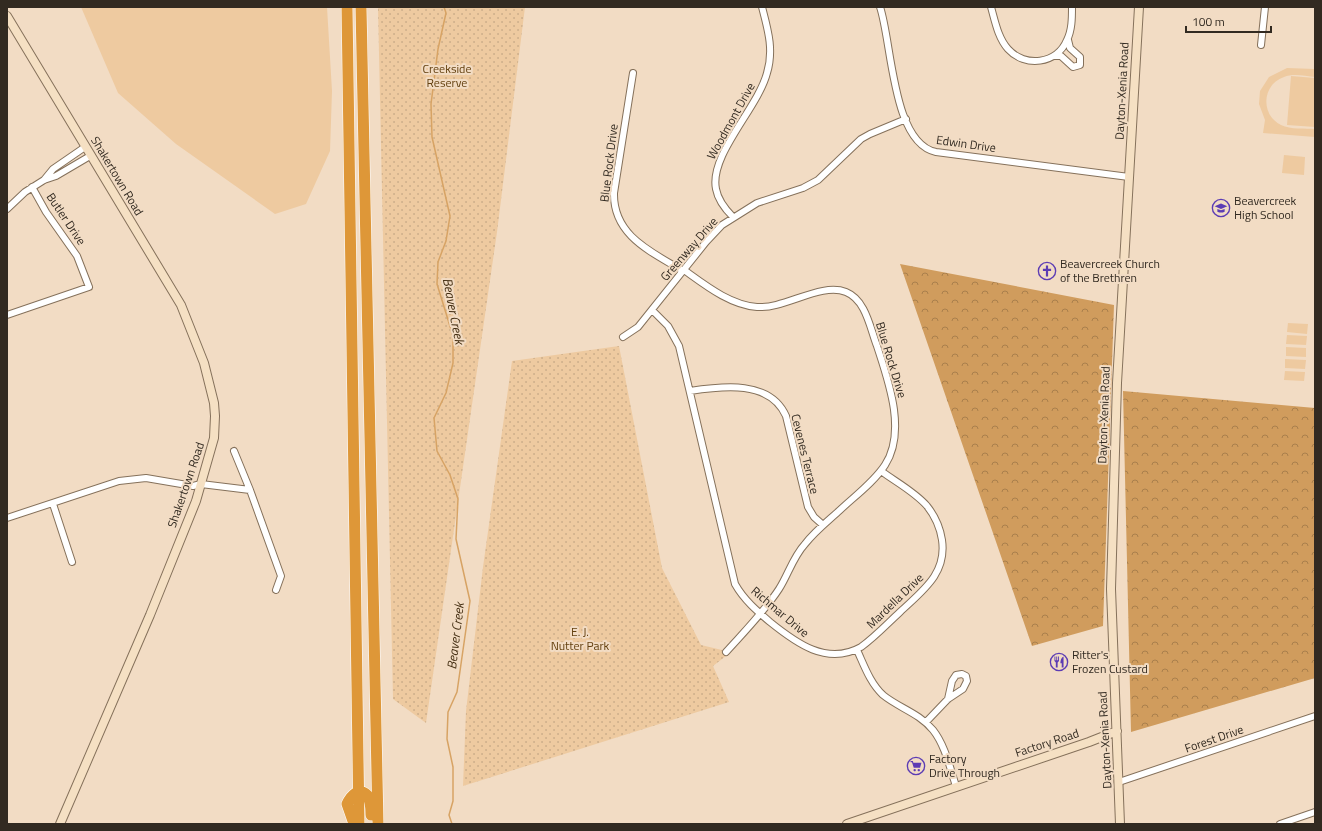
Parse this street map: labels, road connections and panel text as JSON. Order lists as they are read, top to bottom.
{
  "streets": {
    "street": [
      "Dayton-Xenia Road",
      "Woodmont Drive",
      "Edwin Drive",
      "Blue Rock Drive",
      "Shakertown Road",
      "Butler Drive",
      "Greenway Drive",
      "Cevenes Terrace",
      "Mardella Drive",
      "Richmar Drive",
      "Forest Drive",
      "Factory Road"
    ]
  },
  "crossings": [
    ["Dayton-Xenia Road", "Edwin Drive"],
    ["Dayton-Xenia Road", "Forest Drive"],
    ["Dayton-Xenia Road", "Factory Road"],
    ["Woodmont Drive", "Greenway Drive"],
    ["Edwin Drive", "Greenway Drive"],
    ["Blue Rock Drive", "Greenway Drive"],
    ["Blue Rock Drive", "Cevenes Terrace"],
    ["Blue Rock Drive", "Mardella Drive"],
    ["Blue Rock Drive", "Richmar Drive"],
    ["Greenway Drive", "Richmar Drive"],
    ["Cevenes Terrace", "Richmar Drive"],
    ["Mardella Drive", "Richmar Drive"]
  ],
  "water": ["Beaver Creek"],
  "parks": ["Creekside Reserve", "E. J. Nutter Park"],
  "places": {
    "school or university": ["Beavercreek High School"],
    "church": ["Beavercreek Church of the Brethren"],
    "restaurant": ["Ritter's Frozen Custard"],
    "supermarket": ["Factory Drive Through"]
  },
  "scale_bar": "100 m"
}
